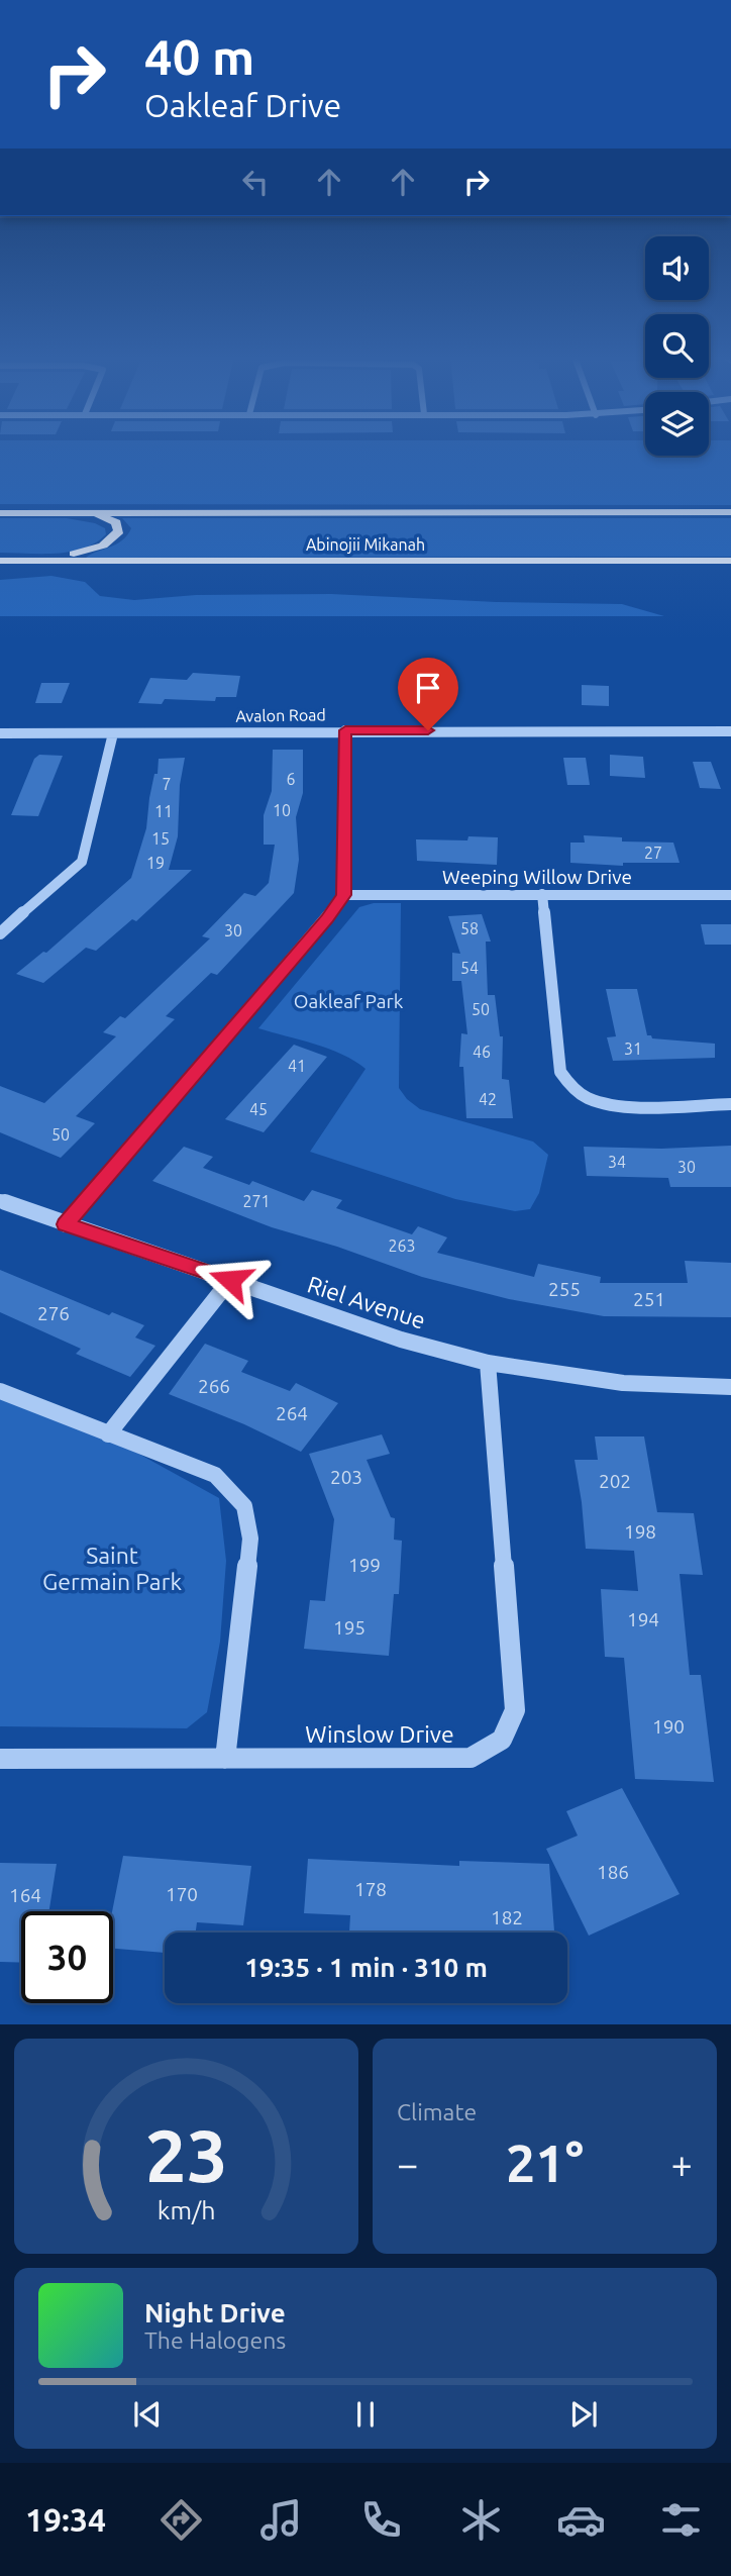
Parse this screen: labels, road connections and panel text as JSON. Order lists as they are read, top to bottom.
{
  "streets": {
    "main road": ["Abinojii Mikanah"],
    "street": [
      "Avalon Road",
      "Weeping Willow Drive",
      "Riel Avenue",
      "Winslow Drive"
    ]
  },
  "crossings": [
    ["Riel Avenue", "Winslow Drive"]
  ],
  "parks": ["Oakleaf Park", "Saint Germain Park"],
  "house_numbers": [
    "6",
    "7",
    "10",
    "11",
    "15",
    "27",
    "19",
    "58",
    "30",
    "54",
    "50",
    "31",
    "46",
    "41",
    "42",
    "45",
    "50",
    "34",
    "30",
    "271",
    "263",
    "255",
    "251",
    "276",
    "266",
    "264",
    "203",
    "202",
    "198",
    "199",
    "194",
    "195",
    "190",
    "186",
    "178",
    "170",
    "164",
    "182"
  ],
  "page": {
    "turn": ["40 m", "Oakleaf Drive"],
    "limit": "30",
    "trip": "19:35 · 1 min · 310 m",
    "tile": "Climate",
    "heat": ["−", "21°", "+"],
    "song": ["Night Drive", "The Halogens"],
    "tabs": "19:34",
    "gauge": ["23", "km/h"]
  }
}
